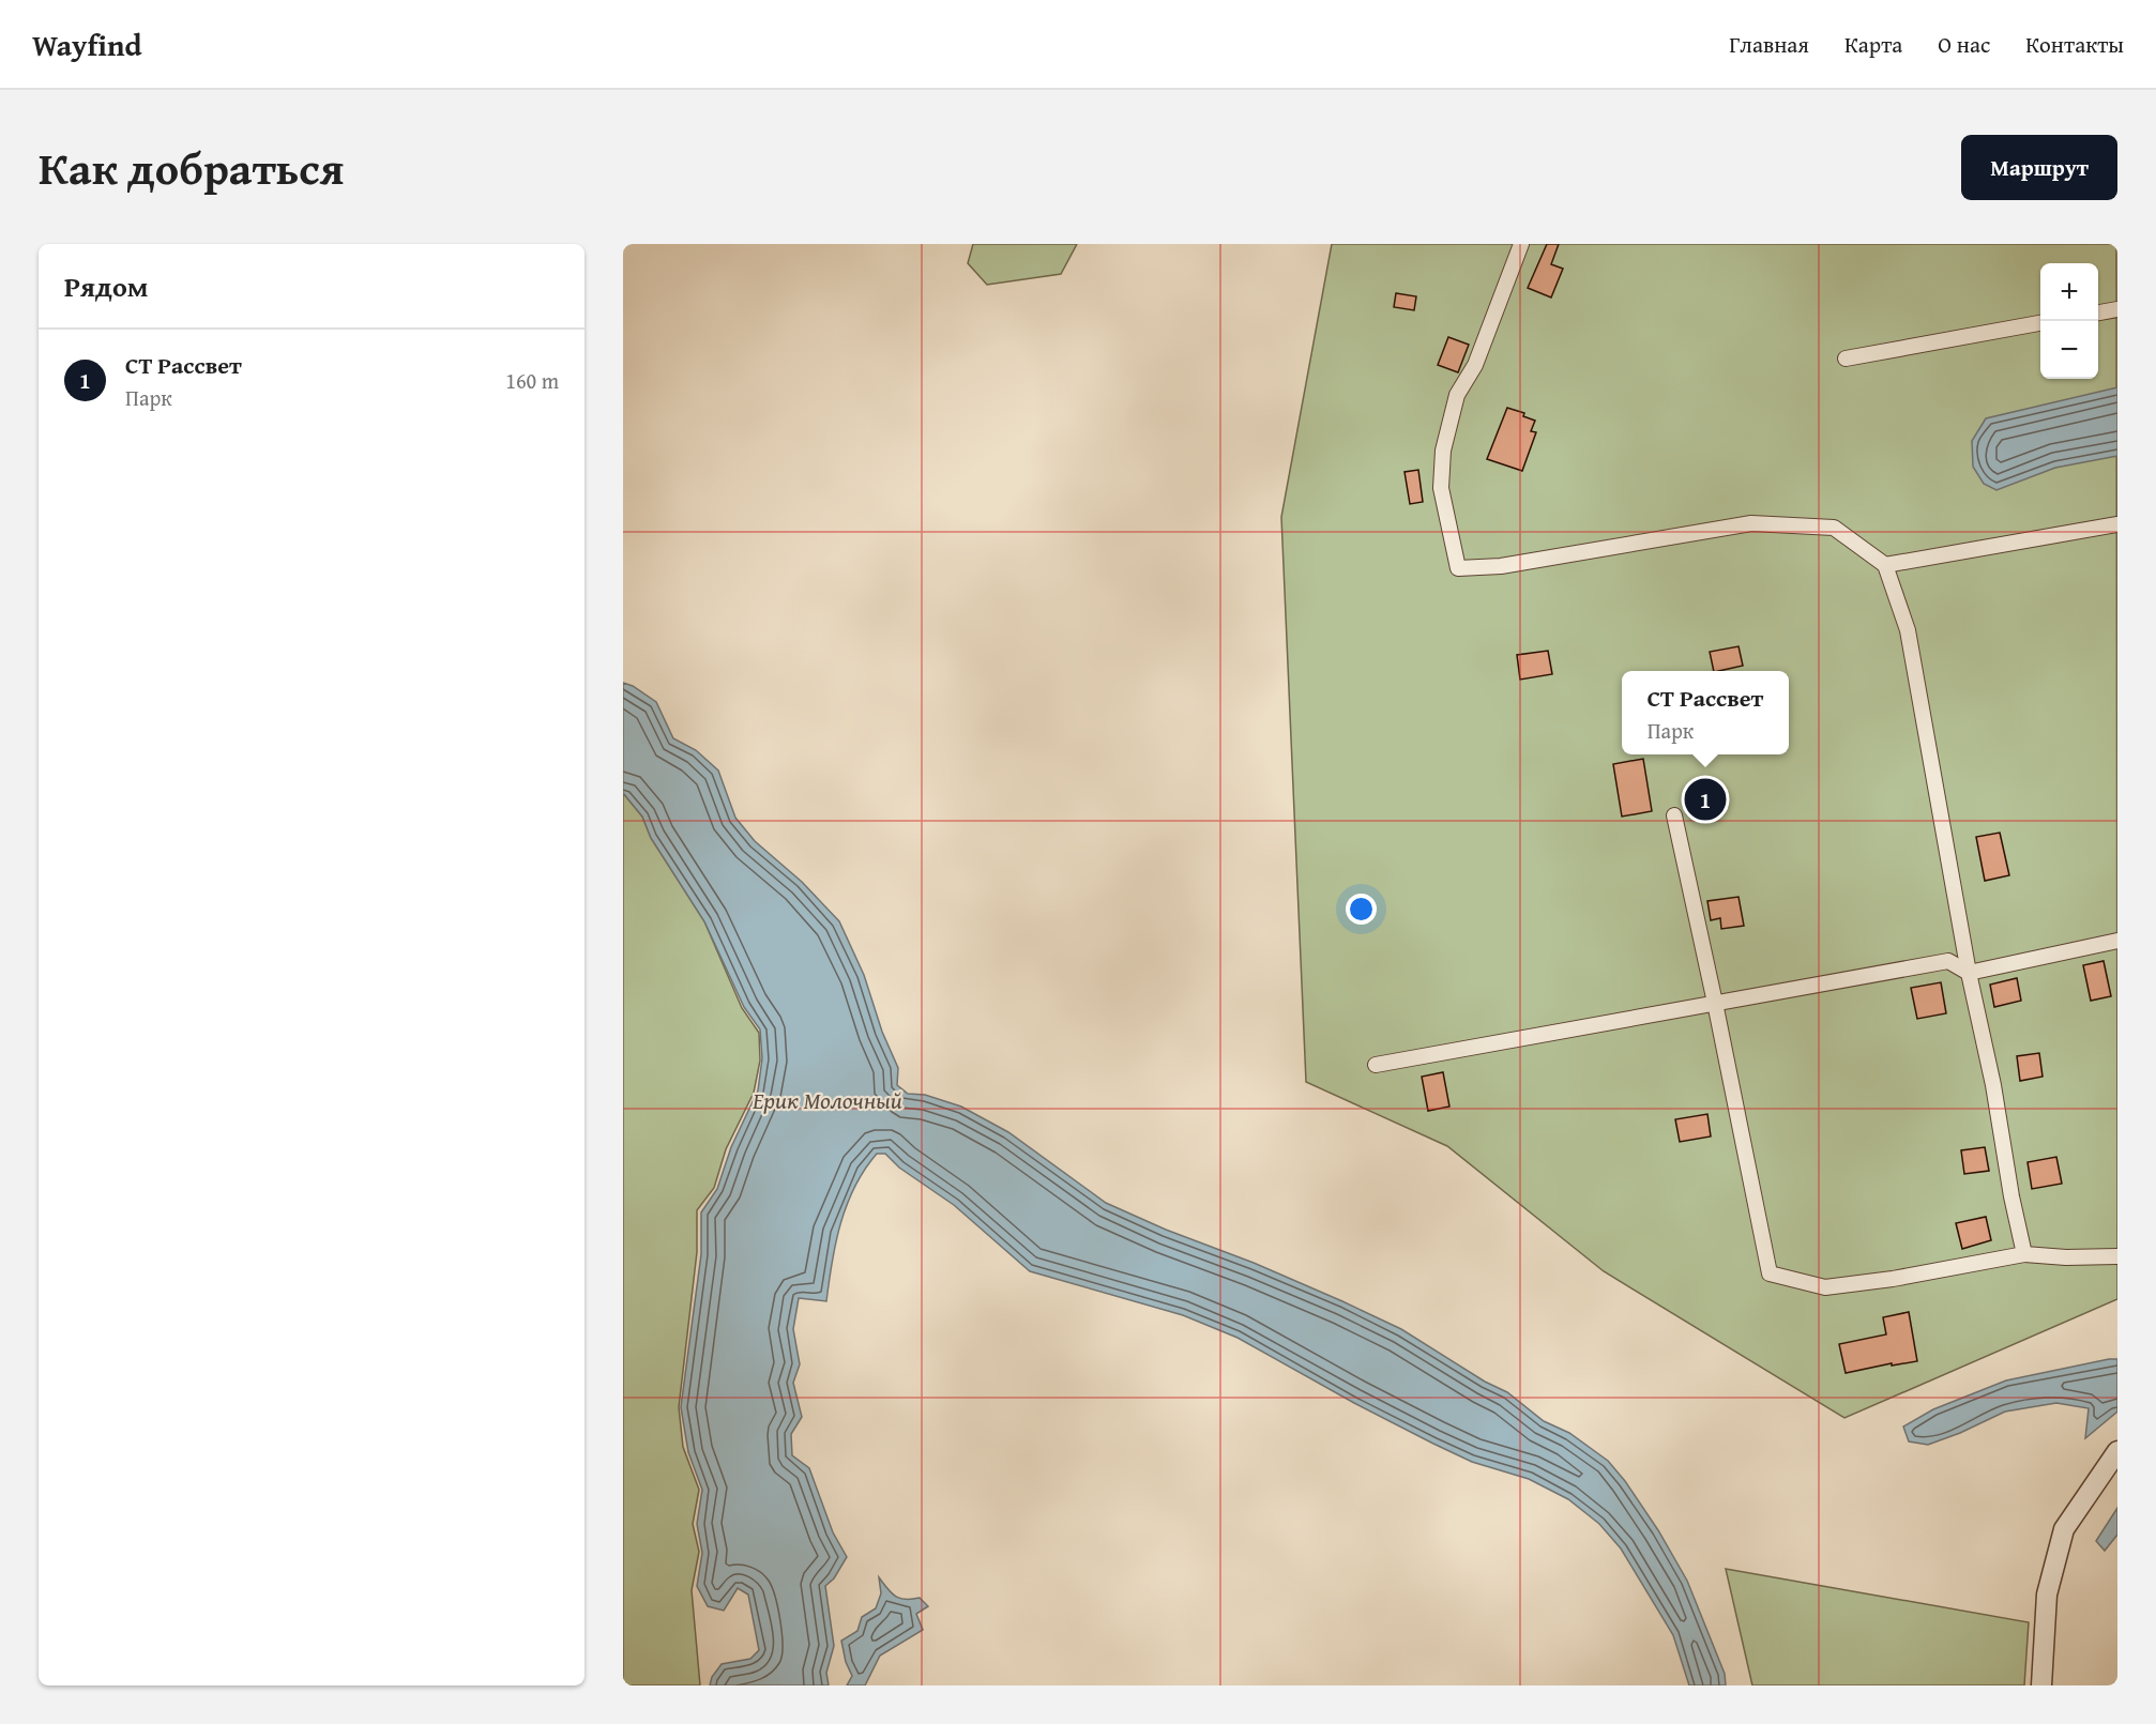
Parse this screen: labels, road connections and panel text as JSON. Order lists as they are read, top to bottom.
{
  "water": ["Ерик Молочный"],
  "page": {
    "header": "Wayfind",
    "nav": [
      "Главная",
      "Карта",
      "О нас",
      "Контакты"
    ],
    "title": "Как добраться",
    "buttons": "Маршрут",
    "heading": "Рядом",
    "map_buttons": ["+", "−"],
    "list": [
      {
        "mark": "1",
        "name": "СТ Рассвет",
        "note": "Парк",
        "value": "160 m"
      }
    ],
    "popup": ["СТ Рассвет", "Парк"],
    "pins": "1"
  }
}
